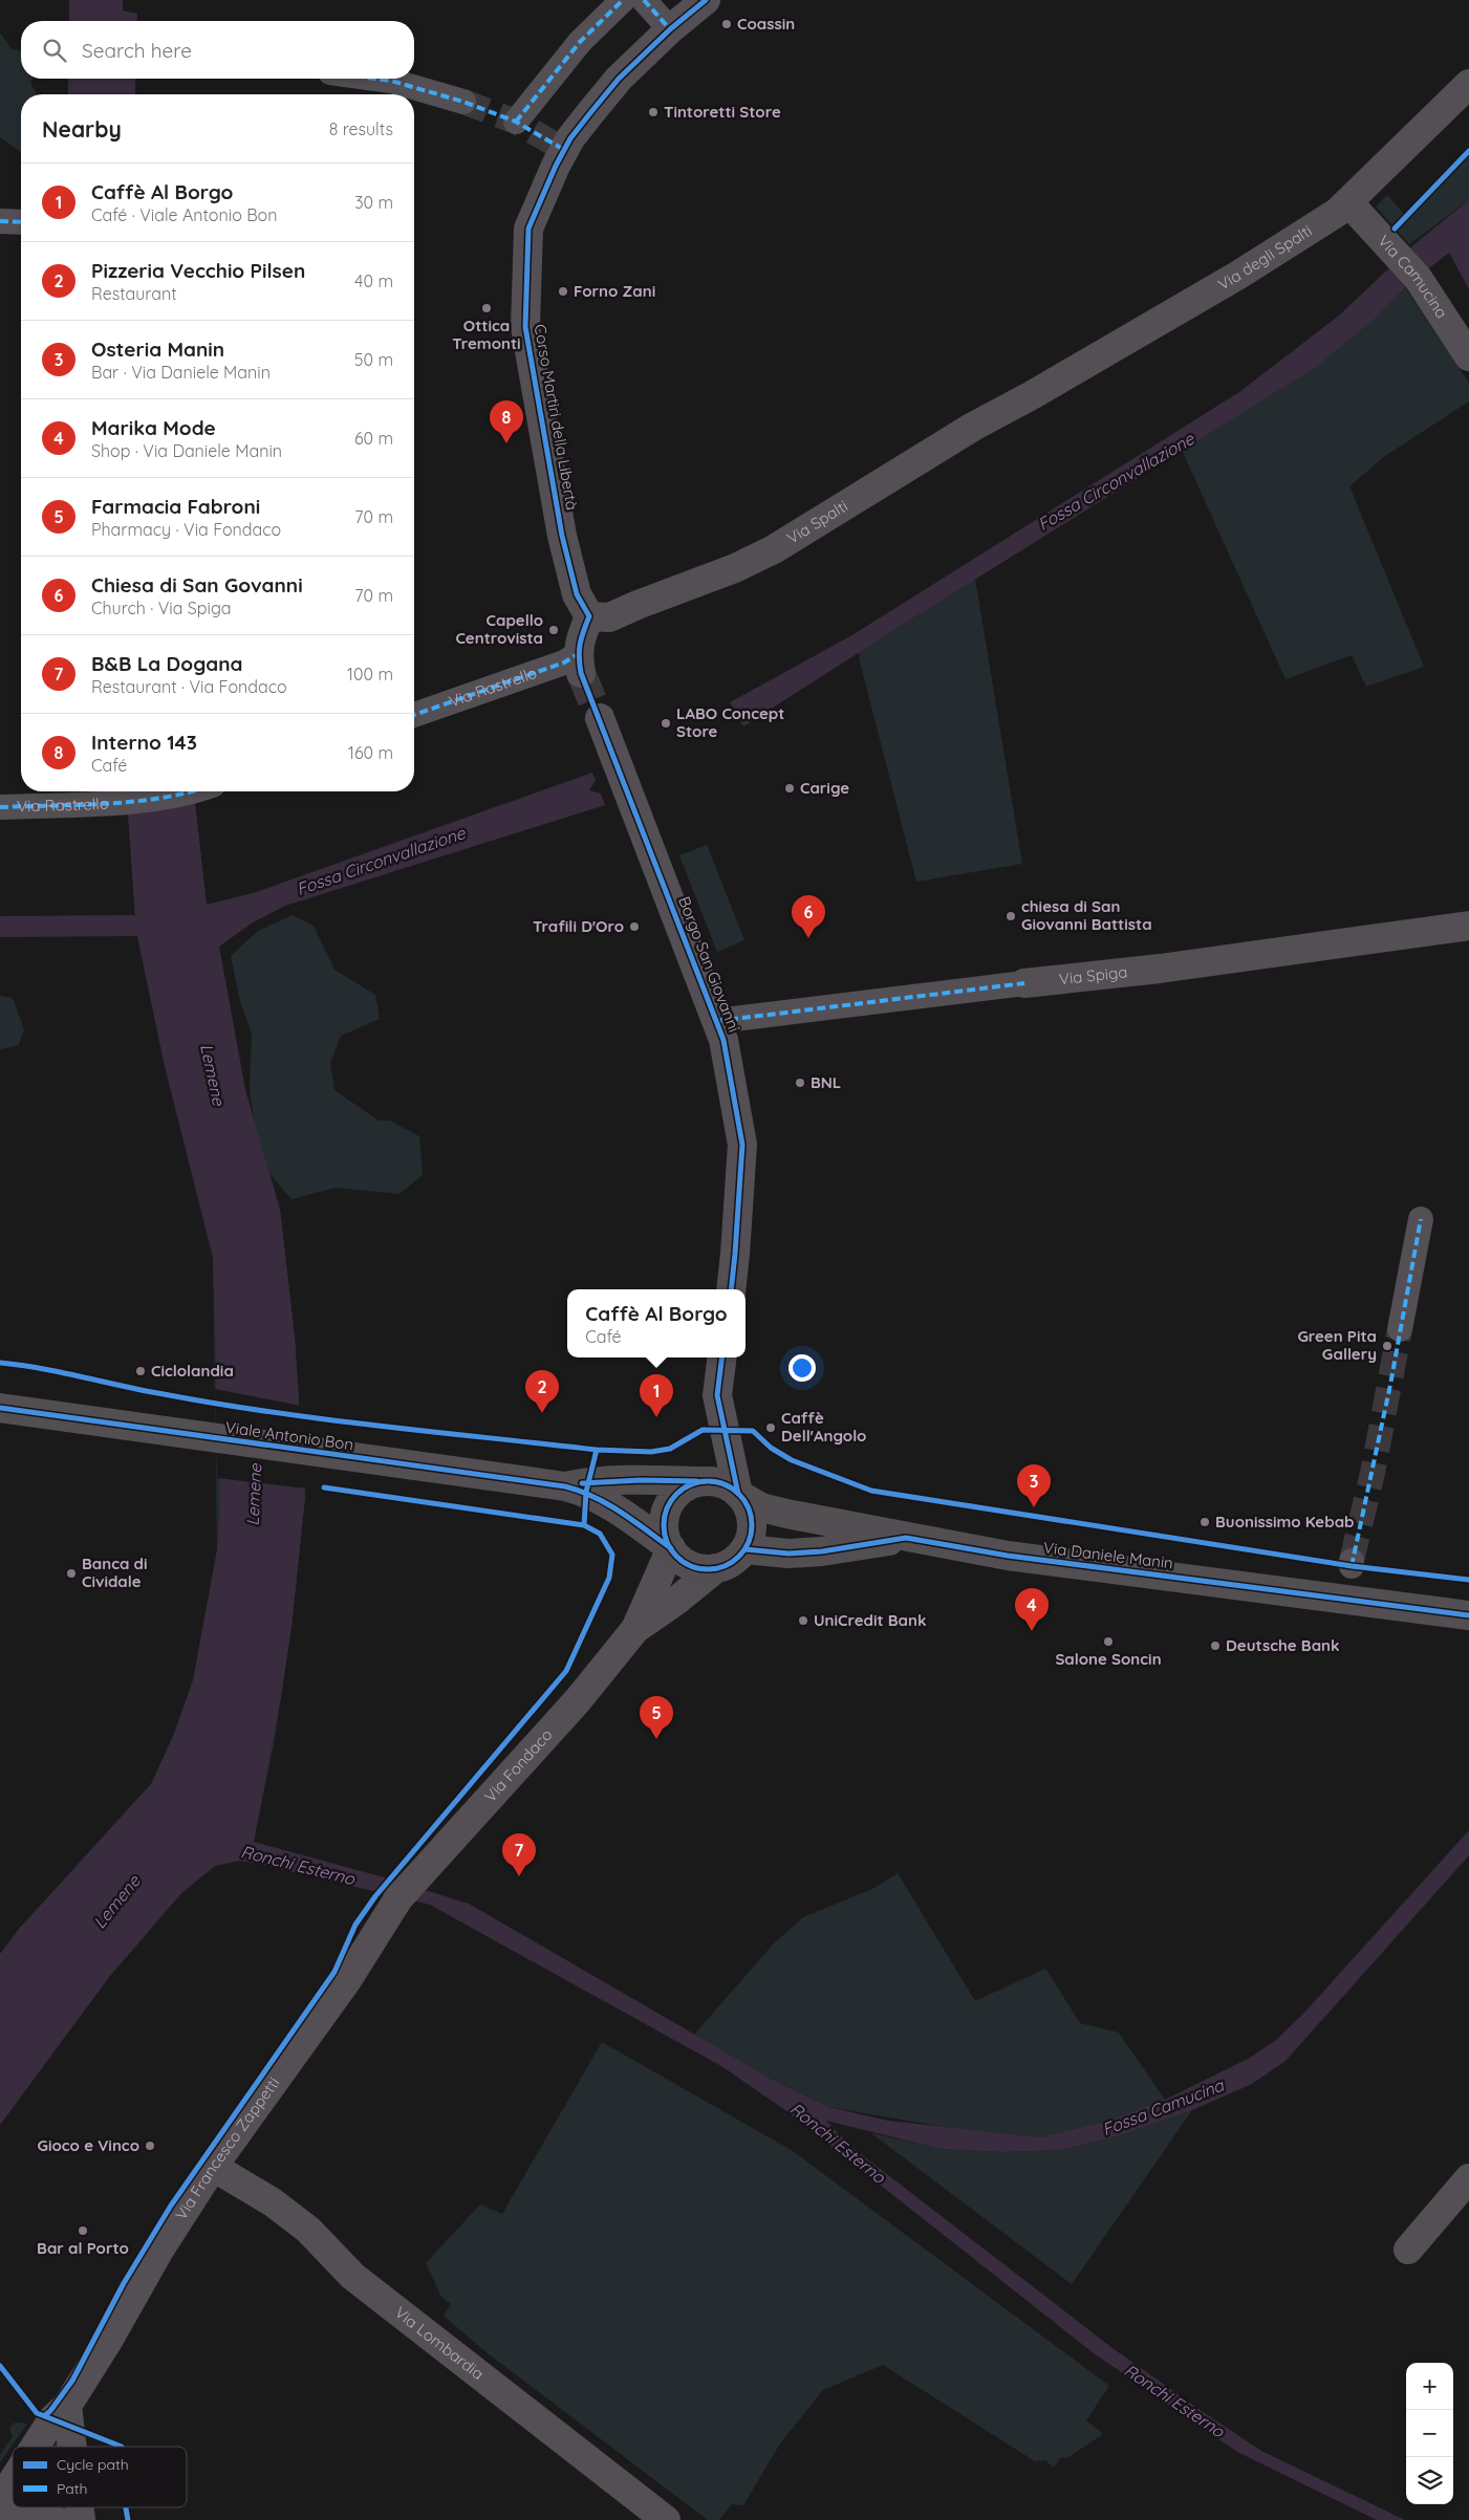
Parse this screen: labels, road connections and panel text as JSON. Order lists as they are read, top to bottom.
{
  "streets": {
    "main road": ["Viale Antonio Bon", "Via Daniele Manin"],
    "street": [
      "Via degli Spalti",
      "Via Camucina",
      "Corso Martiri della Libertà",
      "Via Spalti",
      "Via Rastrello",
      "Borgo San Giovanni",
      "Via Spiga",
      "Via Fondaco",
      "Via Francesco Zappetti",
      "Via Lombardia"
    ]
  },
  "crossings": [
    ["Via degli Spalti", "Via Camucina"],
    ["Via degli Spalti", "Via Spalti"],
    ["Corso Martiri della Libertà", "Via Spalti"],
    ["Borgo San Giovanni", "Via Spiga"],
    ["Viale Antonio Bon", "Via Daniele Manin"],
    ["Viale Antonio Bon", "Via Fondaco"],
    ["Via Daniele Manin", "Via Fondaco"],
    ["Via Fondaco", "Via Francesco Zappetti"],
    ["Via Francesco Zappetti", "Via Lombardia"]
  ],
  "water": [
    "Fossa Circonvallazione",
    "Lemene",
    "Ronchi Esterno",
    "Fossa Camucina"
  ],
  "places": [
    "Coassin",
    "Tintoretti Store",
    "Forno Zani",
    "Ottica Tremonti",
    "Capello Centrovista",
    "LABO Concept Store",
    "Carige",
    "chiesa di San Giovanni Battista",
    "Trafili D'Oro",
    "BNL",
    "Green Pita Gallery",
    "Ciclolandia",
    "Caffè Dell'Angolo",
    "Buonissimo Kebab",
    "Banca di Cividale",
    "UniCredit Bank",
    "Salone Soncin",
    "Deutsche Bank",
    "Gioco e Vinco",
    "Bar al Porto"
  ],
  "legend": ["Cycle path", "Path"],
  "page": {
    "search": "Search here",
    "heading": ["Nearby", "8 results"],
    "list": [
      {
        "mark": "1",
        "name": "Caffè Al Borgo",
        "note": "Café · Viale Antonio Bon",
        "value": "30 m"
      },
      {
        "mark": "2",
        "name": "Pizzeria Vecchio Pilsen",
        "note": "Restaurant",
        "value": "40 m"
      },
      {
        "mark": "3",
        "name": "Osteria Manin",
        "note": "Bar · Via Daniele Manin",
        "value": "50 m"
      },
      {
        "mark": "4",
        "name": "Marika Mode",
        "note": "Shop · Via Daniele Manin",
        "value": "60 m"
      },
      {
        "mark": "5",
        "name": "Farmacia Fabroni",
        "note": "Pharmacy · Via Fondaco",
        "value": "70 m"
      },
      {
        "mark": "6",
        "name": "Chiesa di San Govanni",
        "note": "Church · Via Spiga",
        "value": "70 m"
      },
      {
        "mark": "7",
        "name": "B&B La Dogana",
        "note": "Restaurant · Via Fondaco",
        "value": "100 m"
      },
      {
        "mark": "8",
        "name": "Interno 143",
        "note": "Café",
        "value": "160 m"
      }
    ],
    "pins": [
      "8",
      "6",
      "2",
      "1",
      "3",
      "4",
      "5",
      "7"
    ],
    "popup": ["Caffè Al Borgo", "Café"],
    "map_buttons": ["+", "−"]
  }
}
